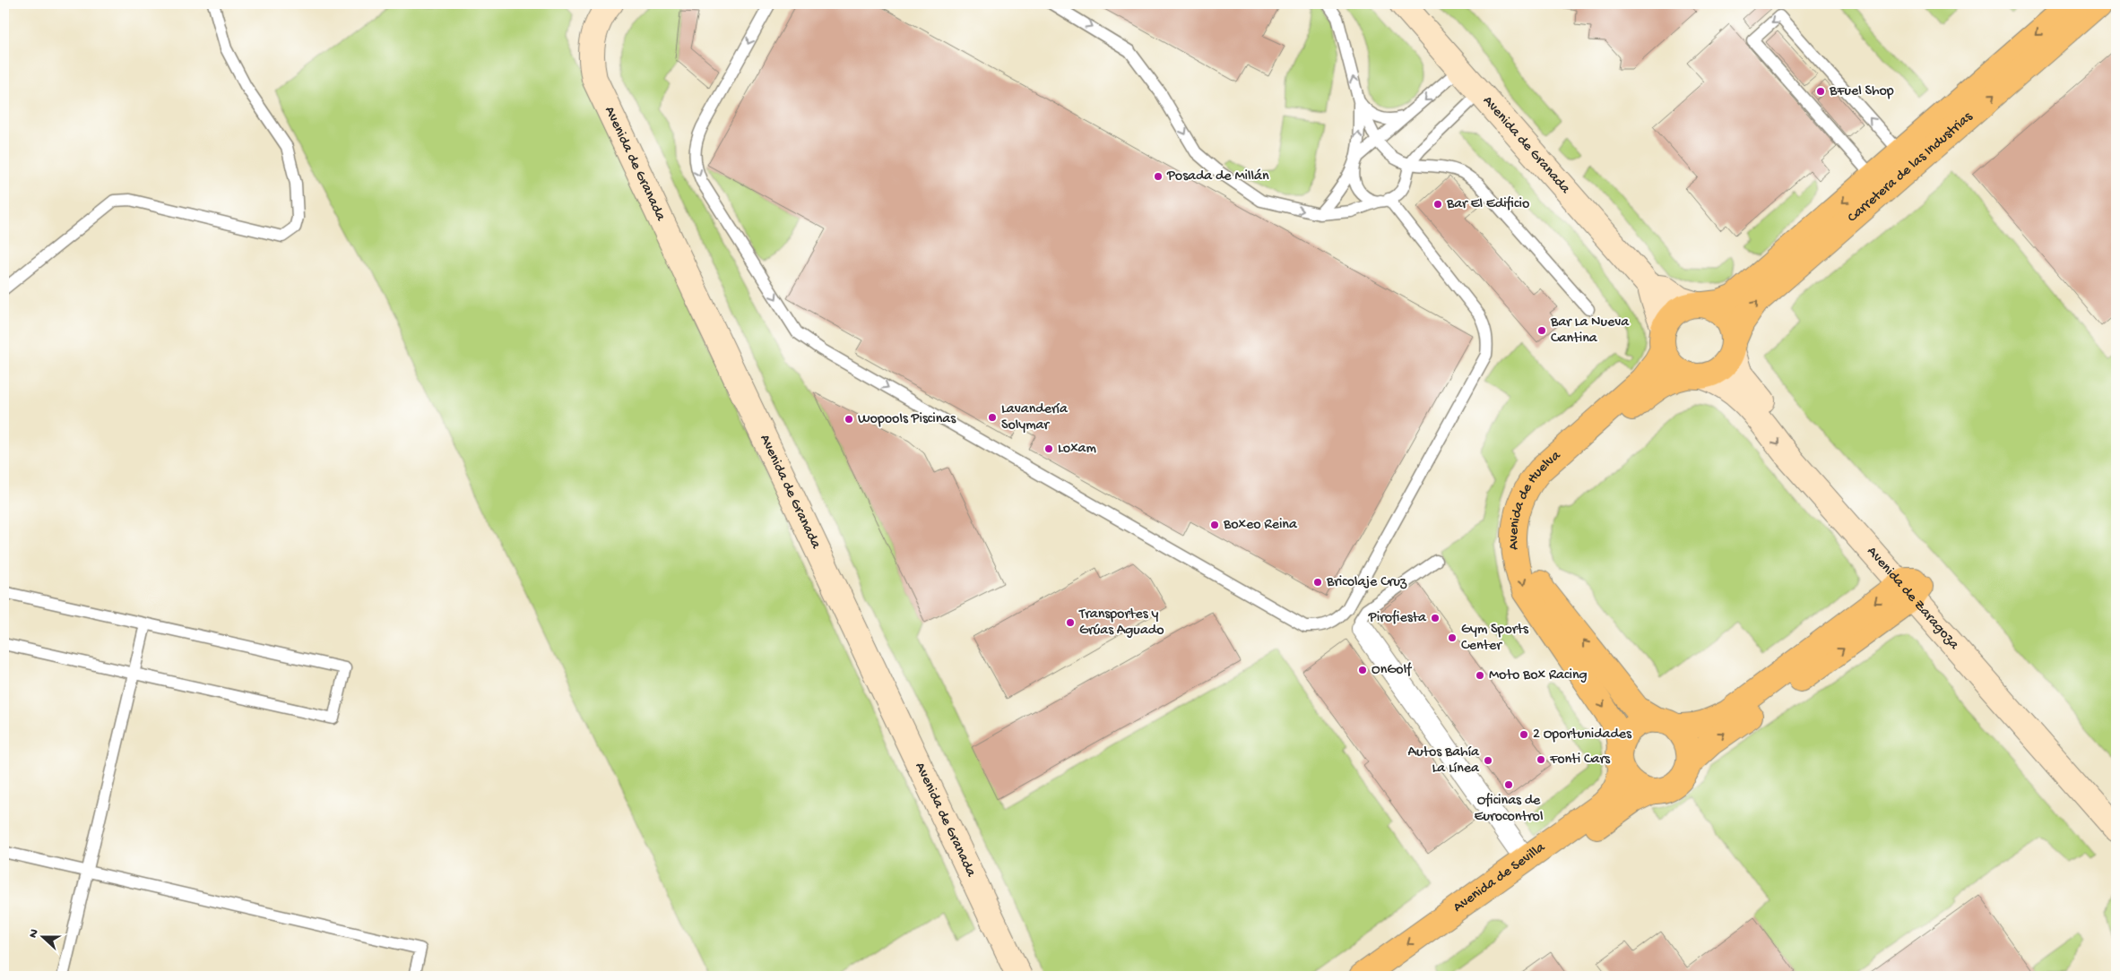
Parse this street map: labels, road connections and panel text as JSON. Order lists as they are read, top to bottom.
{
  "streets": {
    "main road": ["Carretera de las Industrias", "Avenida de Huelva", "Avenida de Sevilla"],
    "street": ["Avenida de Granada", "Avenida de Zaragoza"]
  },
  "crossings": [
    ["Avenida de Granada", "Carretera de las Industrias"],
    ["Avenida de Granada", "Avenida de Huelva"],
    ["Avenida de Granada", "Avenida de Zaragoza"],
    ["Carretera de las Industrias", "Avenida de Huelva"],
    ["Carretera de las Industrias", "Avenida de Zaragoza"],
    ["Avenida de Huelva", "Avenida de Zaragoza"],
    ["Avenida de Huelva", "Avenida de Sevilla"]
  ],
  "places": [
    "BFuel Shop",
    "Posada de Millán",
    "Bar El Edificio",
    "Bar La Nueva Cantina",
    "Lavandería Solymar",
    "Wopools Piscinas",
    "Loxam",
    "Boxeo Reina",
    "Bricolaje Cruz",
    "Pirofiesta",
    "Transportes y Grúas Aguado",
    "Gym Sports Center",
    "OnGolf",
    "Moto Box Racing",
    "2 Oportunidades",
    "Fonti Cars",
    "Autos Bahía La Línea",
    "Oficinas de Eurocontrol"
  ],
  "north": "left"
}
